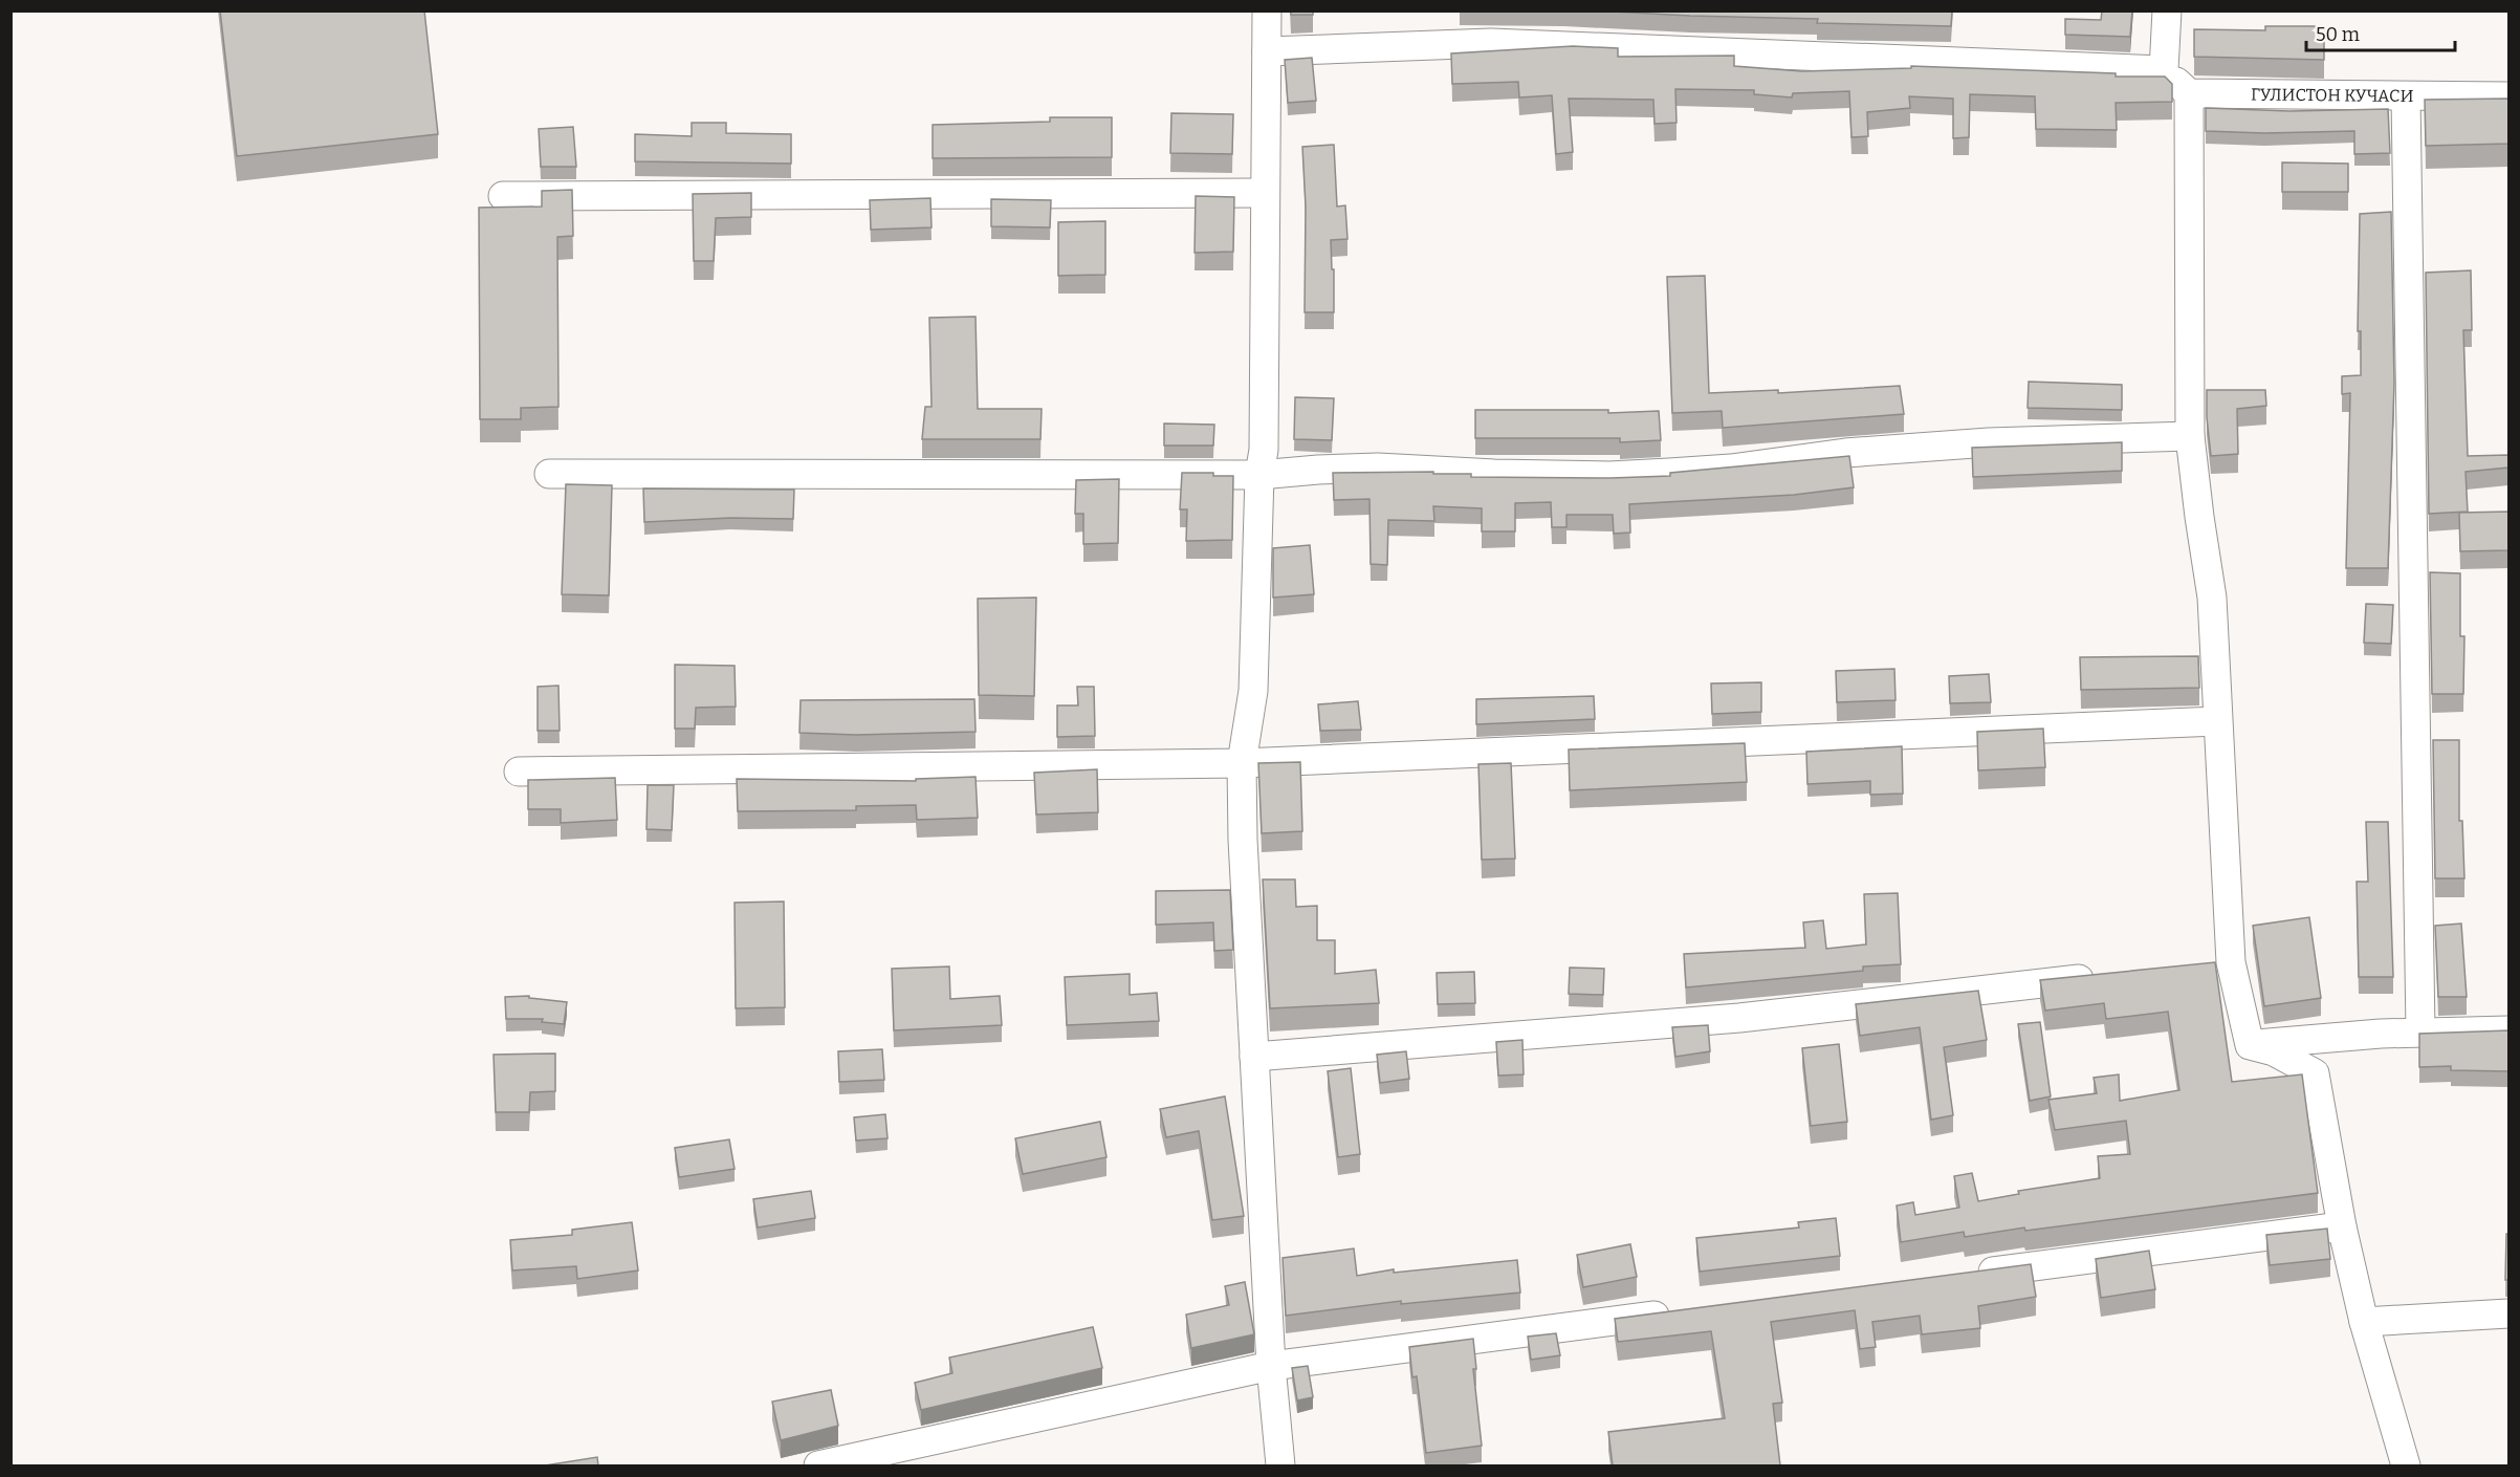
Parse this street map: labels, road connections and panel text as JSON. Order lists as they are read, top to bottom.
{
  "streets": {
    "street": ["ГУЛИСТОН КУЧАСИ"]
  },
  "scale_bar": "50 m"
}
